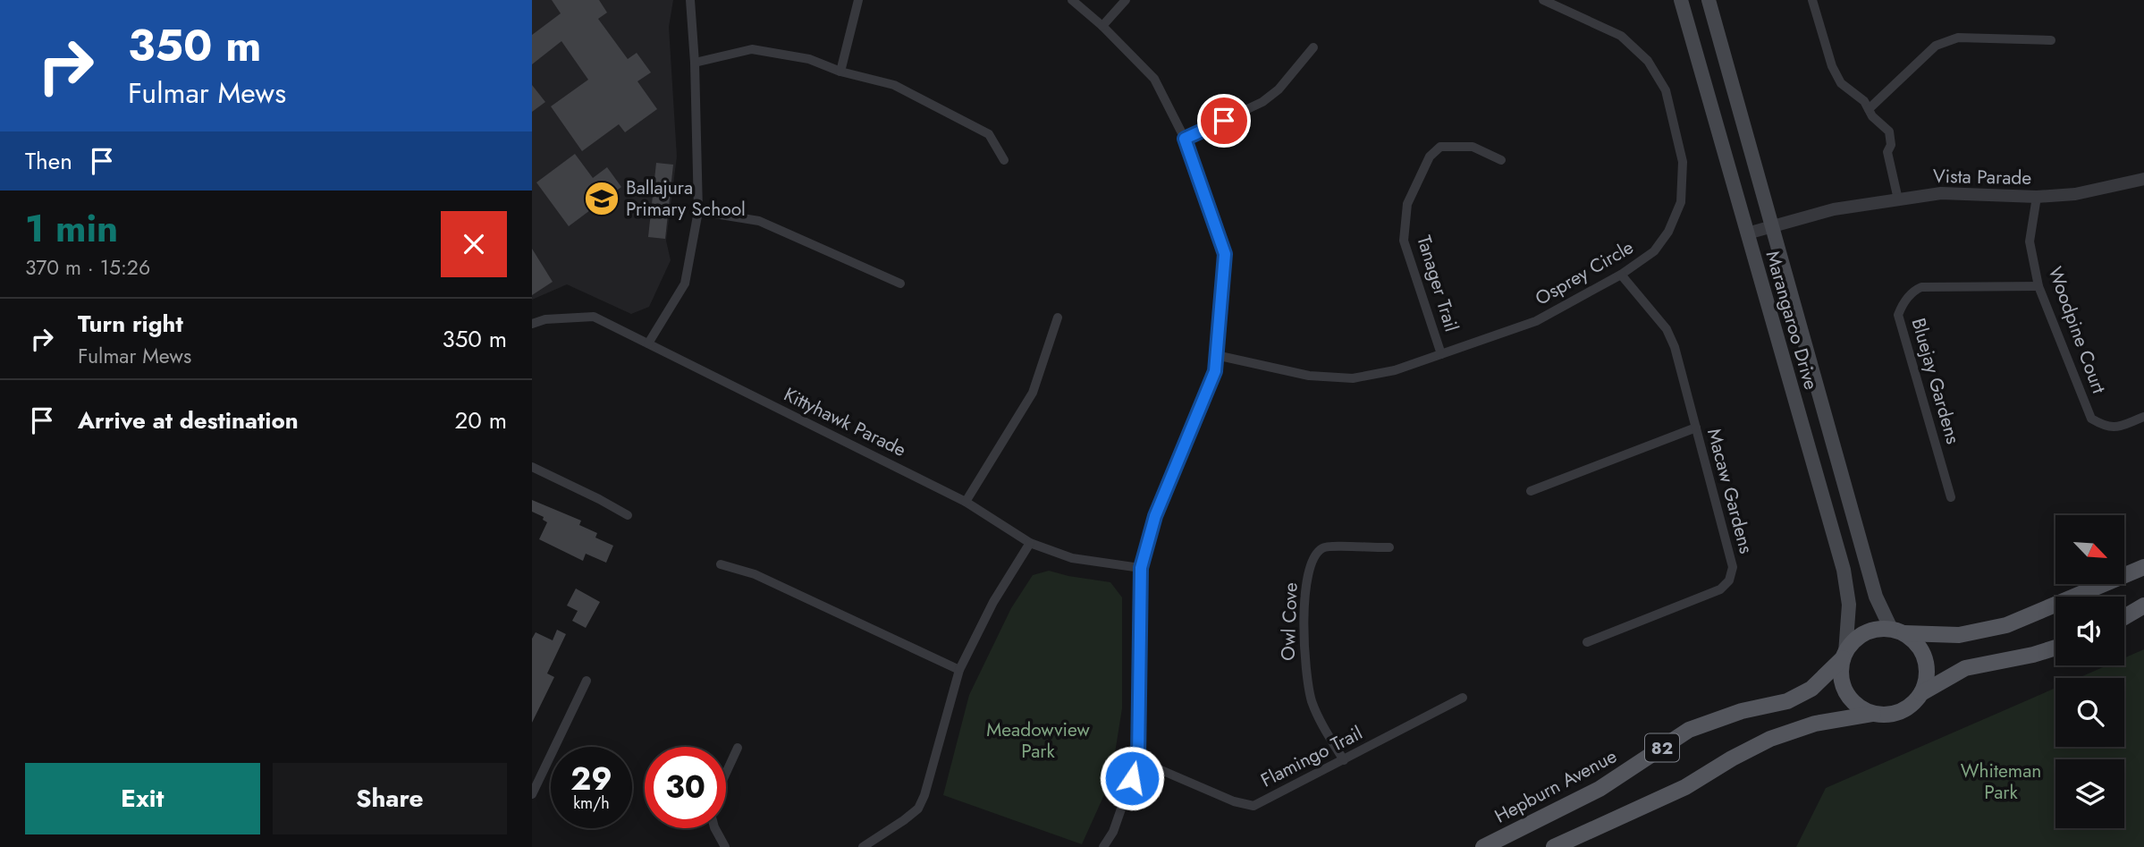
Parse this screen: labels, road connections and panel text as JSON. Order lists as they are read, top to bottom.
{
  "streets": {
    "main road": ["Marangaroo Drive", "82", "Hepburn Avenue"],
    "street": [
      "Vista Parade",
      "Osprey Circle",
      "Tanager Trail",
      "Woodpine Court",
      "Bluejay Gardens",
      "Kittyhawk Parade",
      "Macaw Gardens",
      "Owl Cove",
      "Flamingo Trail"
    ]
  },
  "crossings": [
    ["Vista Parade", "Marangaroo Drive"],
    ["Vista Parade", "Woodpine Court"],
    ["Osprey Circle", "Tanager Trail"],
    ["Osprey Circle", "Macaw Gardens"],
    ["Marangaroo Drive", "82"],
    ["Marangaroo Drive", "Hepburn Avenue"],
    ["Woodpine Court", "Bluejay Gardens"],
    ["Owl Cove", "Flamingo Trail"],
    ["82", "Hepburn Avenue"]
  ],
  "parks": ["Meadowview Park", "Whiteman Park"],
  "places": {
    "school or university": ["Ballajura Primary School"]
  },
  "north": "bottom right",
  "page": {
    "turn": ["350 m", "Fulmar Mews"],
    "then": "Then",
    "heading": ["1 min", "370 m · 15:26"],
    "list": [
      {
        "name": "Turn right",
        "note": "Fulmar Mews",
        "value": "350 m"
      },
      {
        "name": "Arrive at destination",
        "value": "20 m"
      }
    ],
    "speed": "29 km/h",
    "limit": "30",
    "buttons": ["Exit", "Share"]
  }
}
